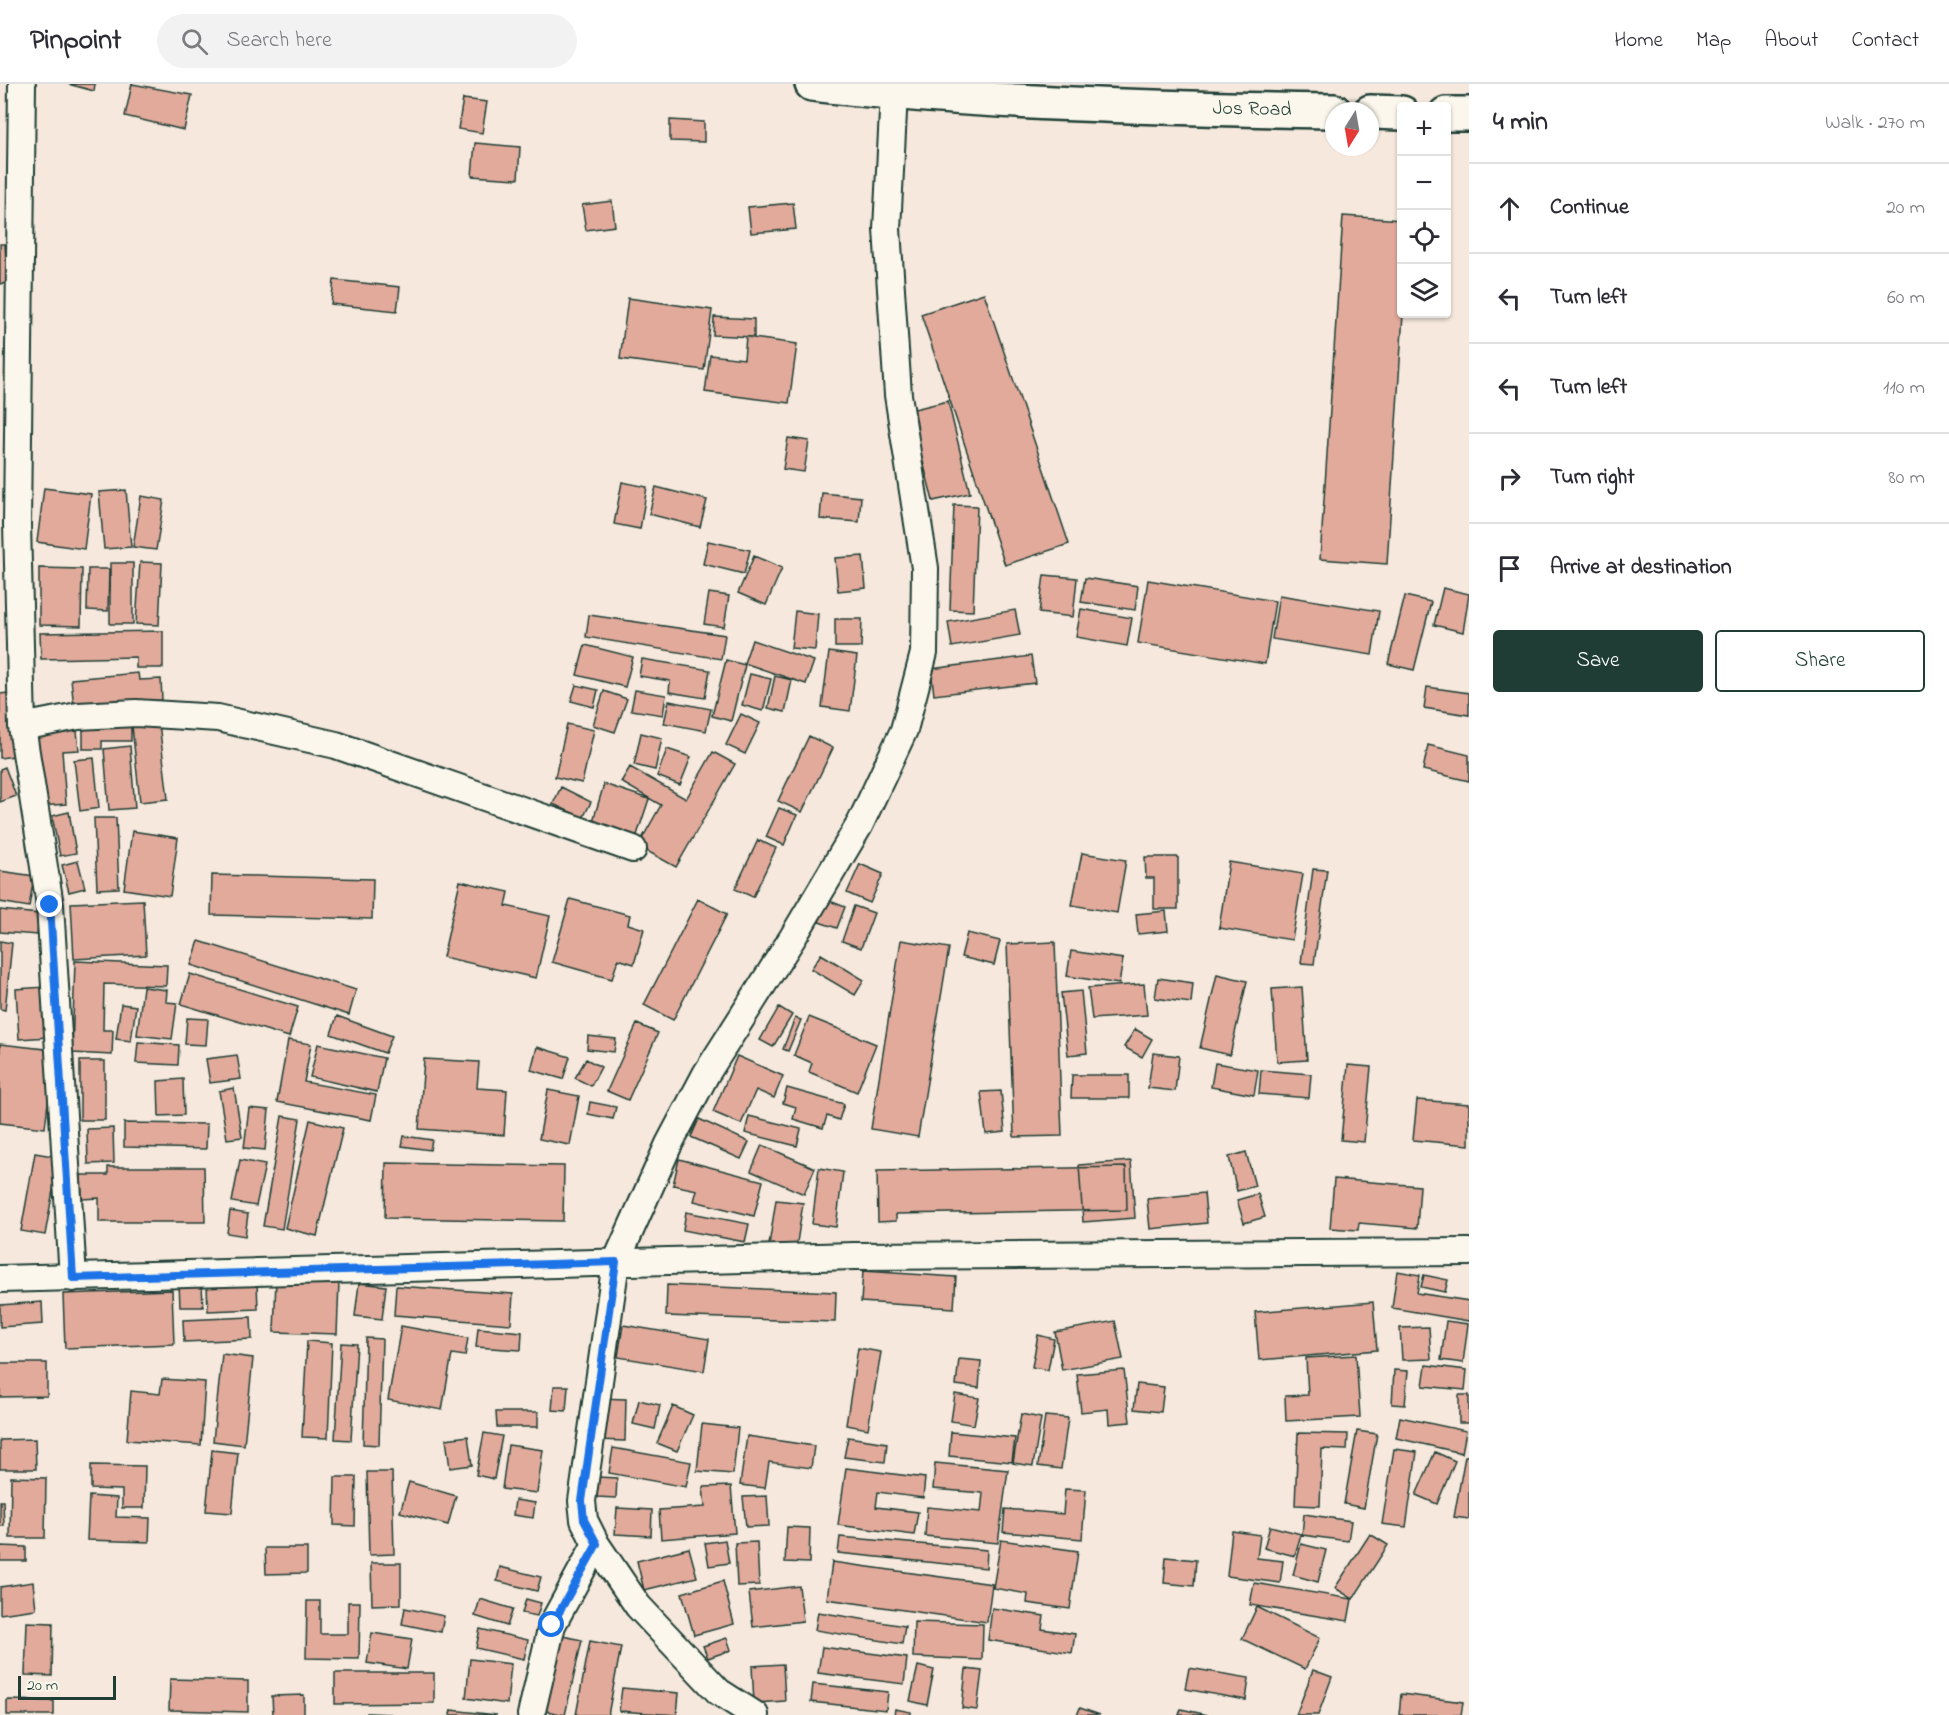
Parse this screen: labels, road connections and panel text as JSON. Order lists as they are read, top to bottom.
{
  "streets": {
    "highway": ["Jos Road"]
  },
  "scale_bar": "20 m",
  "north": "bottom",
  "page": {
    "header": "Pinpoint",
    "search": "Search here",
    "nav": [
      "Home",
      "Map",
      "About",
      "Contact"
    ],
    "heading": ["4 min", "Walk · 270 m"],
    "map_buttons": ["+", "−"],
    "list": [
      ["Continue", "20 m"],
      ["Turn left", "60 m"],
      ["Turn left", "110 m"],
      ["Turn right", "80 m"],
      "Arrive at destination"
    ],
    "buttons": ["Save", "Share"],
    "scale": "20 m"
  }
}
